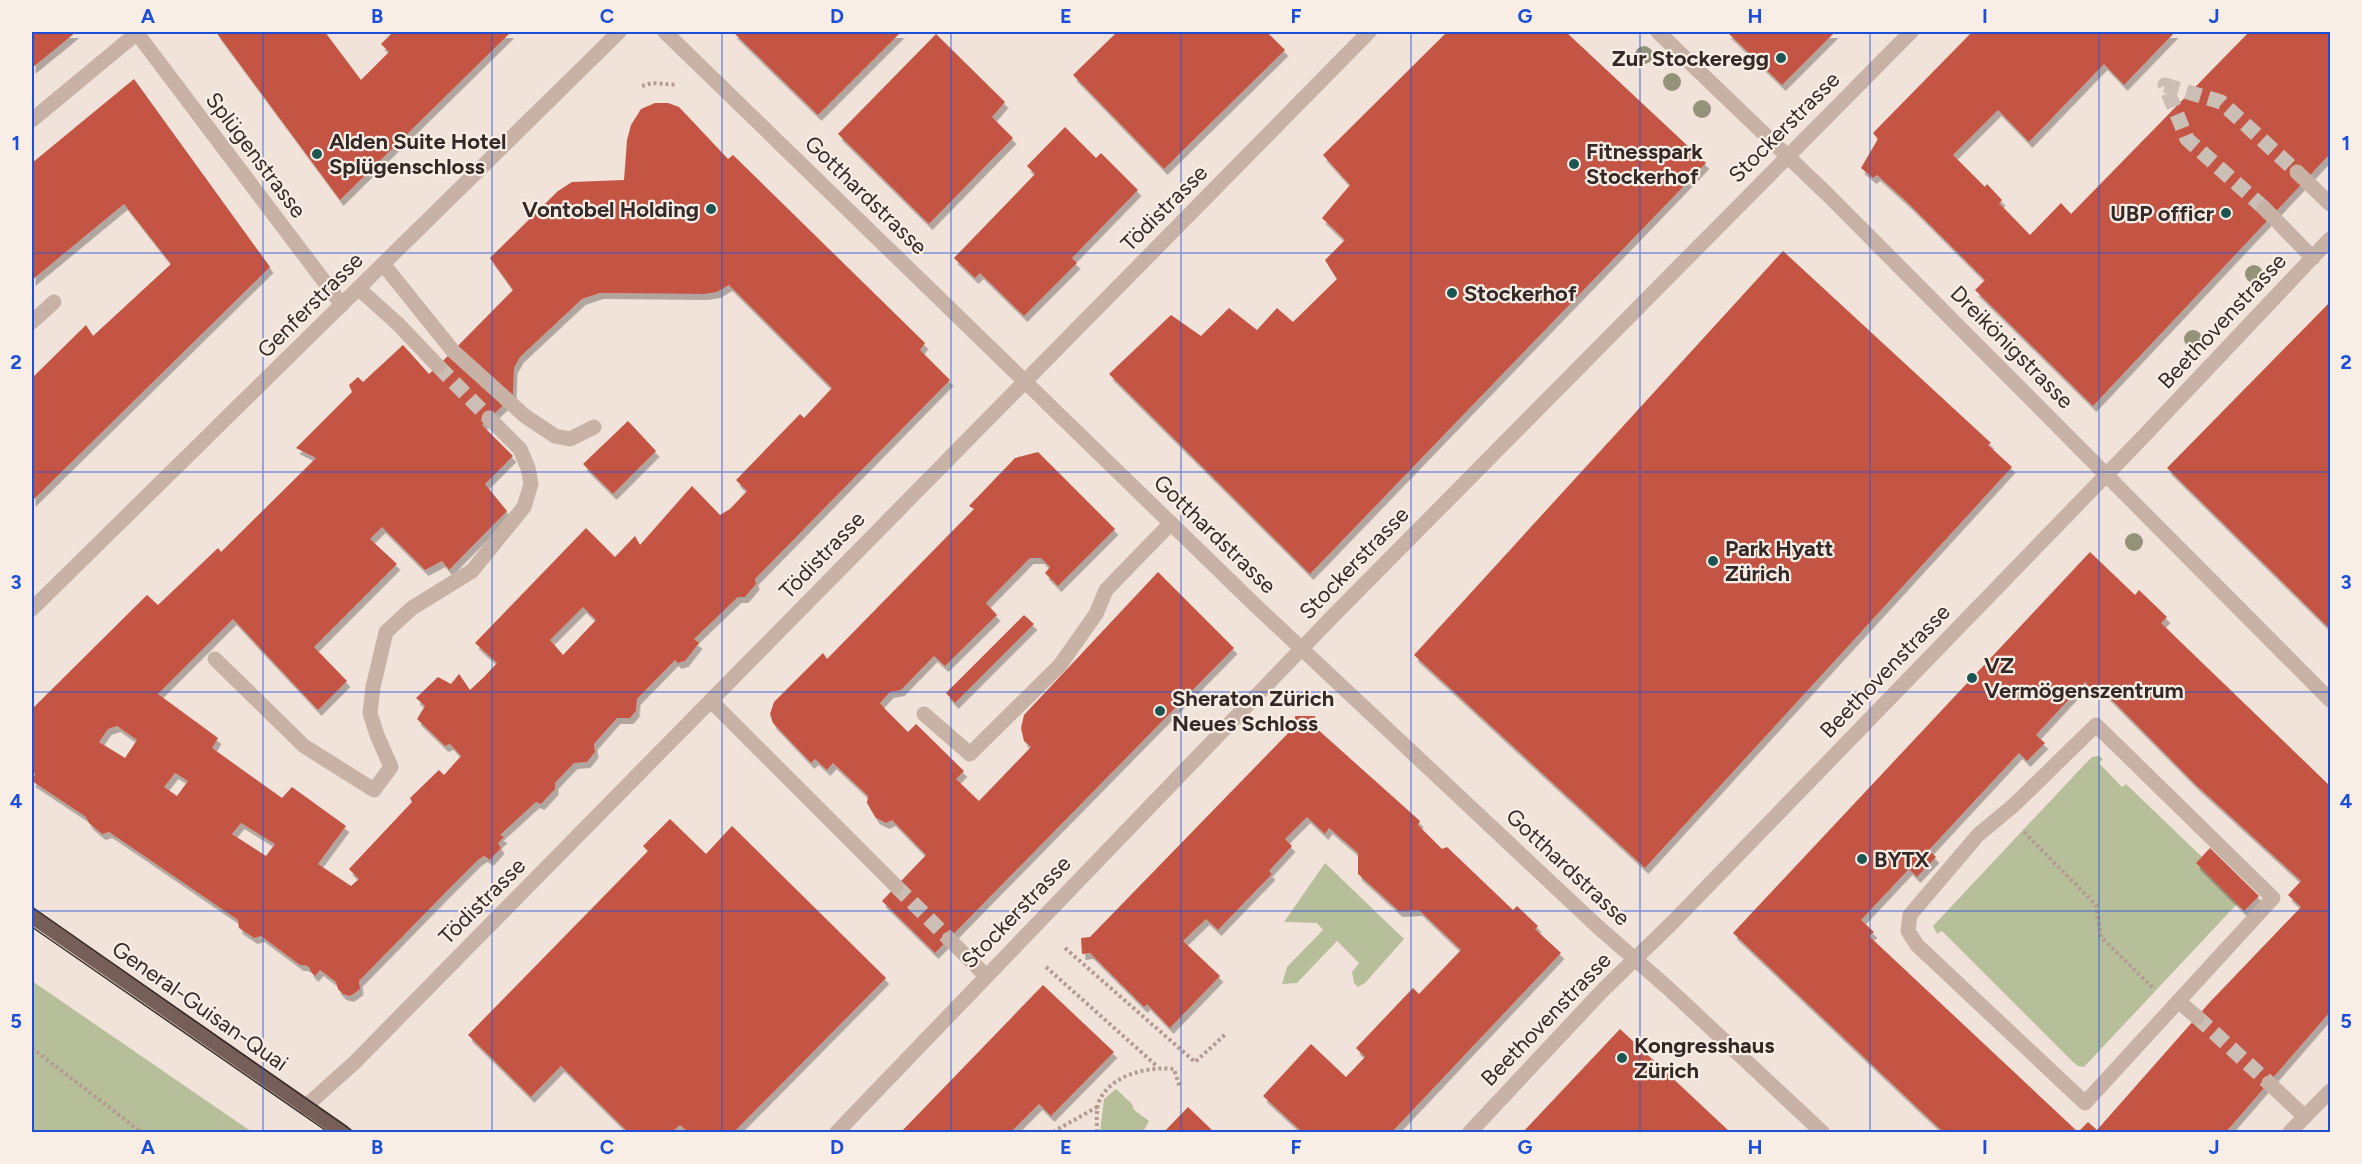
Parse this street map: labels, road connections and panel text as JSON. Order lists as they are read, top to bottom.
{
  "streets": {
    "main road": ["General-Guisan-Quai"],
    "street": [
      "Stockerstrasse",
      "Splügenstrasse",
      "Gotthardstrasse",
      "Tödistrasse",
      "Genferstrasse",
      "Beethovenstrasse",
      "Dreikönigstrasse"
    ]
  },
  "crossings": [
    ["Stockerstrasse", "Gotthardstrasse"],
    ["Stockerstrasse", "Dreikönigstrasse"],
    ["Splügenstrasse", "Genferstrasse"],
    ["Gotthardstrasse", "Tödistrasse"],
    ["Gotthardstrasse", "Beethovenstrasse"],
    ["Tödistrasse", "General-Guisan-Quai"],
    ["Beethovenstrasse", "Dreikönigstrasse"]
  ],
  "places": [
    "Zur Stockeregg",
    "Alden Suite Hotel Splügenschloss",
    "Fitnesspark Stockerhof",
    "Vontobel Holding",
    "UBP officr",
    "Stockerhof",
    "Park Hyatt Zürich",
    "VZ Vermögenszentrum",
    "Sheraton Zürich Neues Schloss",
    "BYTX",
    "Kongresshaus Zürich"
  ],
  "grid": {
    "columns": [
      "A",
      "B",
      "C",
      "D",
      "E",
      "F",
      "G",
      "H",
      "I",
      "J"
    ],
    "rows": [
      "1",
      "2",
      "3",
      "4",
      "5"
    ]
  }
}
